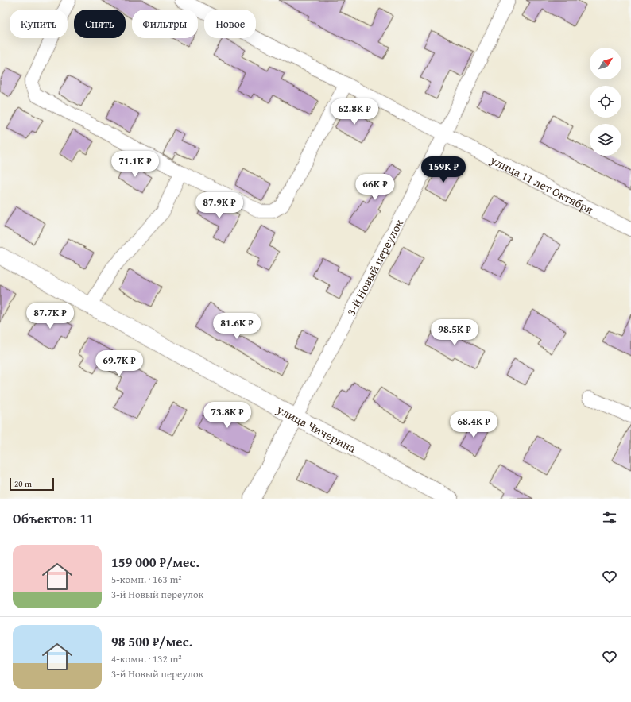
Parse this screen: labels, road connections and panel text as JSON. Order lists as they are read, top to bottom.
{
  "streets": {
    "street": ["улица 11 лет Октября", "3-й Новый переулок", "улица Чичерина"]
  },
  "crossings": [
    ["улица 11 лет Октября", "3-й Новый переулок"],
    ["3-й Новый переулок", "улица Чичерина"]
  ],
  "scale_bar": "20 m",
  "north": "top right",
  "page": {
    "chip": [
      "Купить",
      "Снять",
      "Фильтры",
      "Новое"
    ],
    "price": [
      "62.8K ₽",
      "71.1K ₽",
      "159K ₽",
      "66K ₽",
      "87.9K ₽",
      "87.7K ₽",
      "81.6K ₽",
      "98.5K ₽",
      "69.7K ₽",
      "73.8K ₽",
      "68.4K ₽"
    ],
    "scale": "20 m",
    "heading": "Объектов: 11",
    "list": [
      {
        "name": "159 000 ₽/мес.",
        "note": "5-комн. · 163 m² · 3-й Новый переулок"
      },
      {
        "name": "98 500 ₽/мес.",
        "note": "4-комн. · 132 m² · 3-й Новый переулок"
      }
    ]
  }
}
